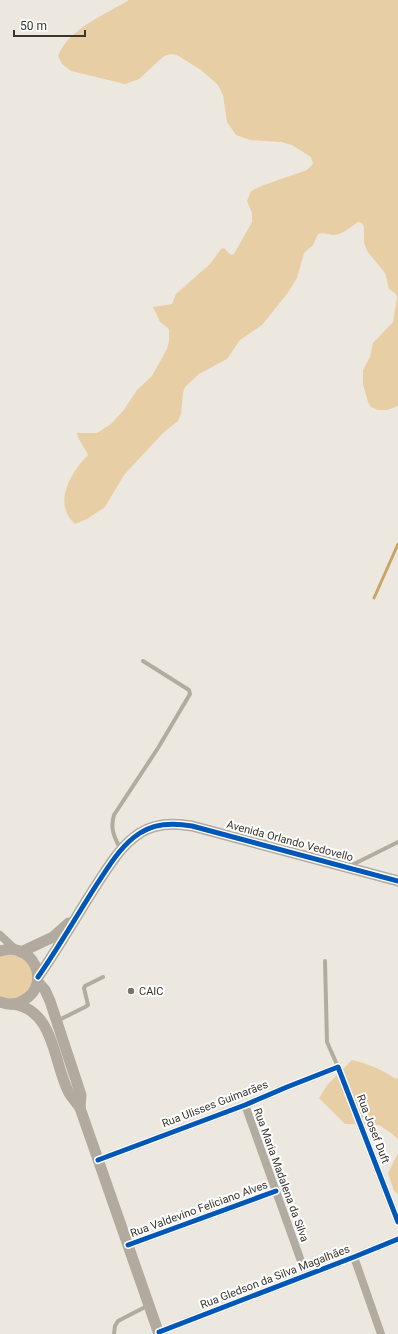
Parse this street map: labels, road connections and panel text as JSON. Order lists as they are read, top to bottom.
{
  "streets": {
    "street": [
      "Avenida Orlando Vedovello",
      "Rua Ulisses Guimarães",
      "Rua Josef Duft",
      "Rua Maria Madalena da Silva",
      "Rua Valdevino Feliciano Alves",
      "Rua Gledson da Silva Magalhães"
    ]
  },
  "crossings": [
    ["Rua Ulisses Guimarães", "Rua Josef Duft"],
    ["Rua Ulisses Guimarães", "Rua Maria Madalena da Silva"],
    ["Rua Maria Madalena da Silva", "Rua Valdevino Feliciano Alves"],
    ["Rua Maria Madalena da Silva", "Rua Gledson da Silva Magalhães"]
  ],
  "places": ["CAIC"],
  "scale_bar": "50 m"
}
